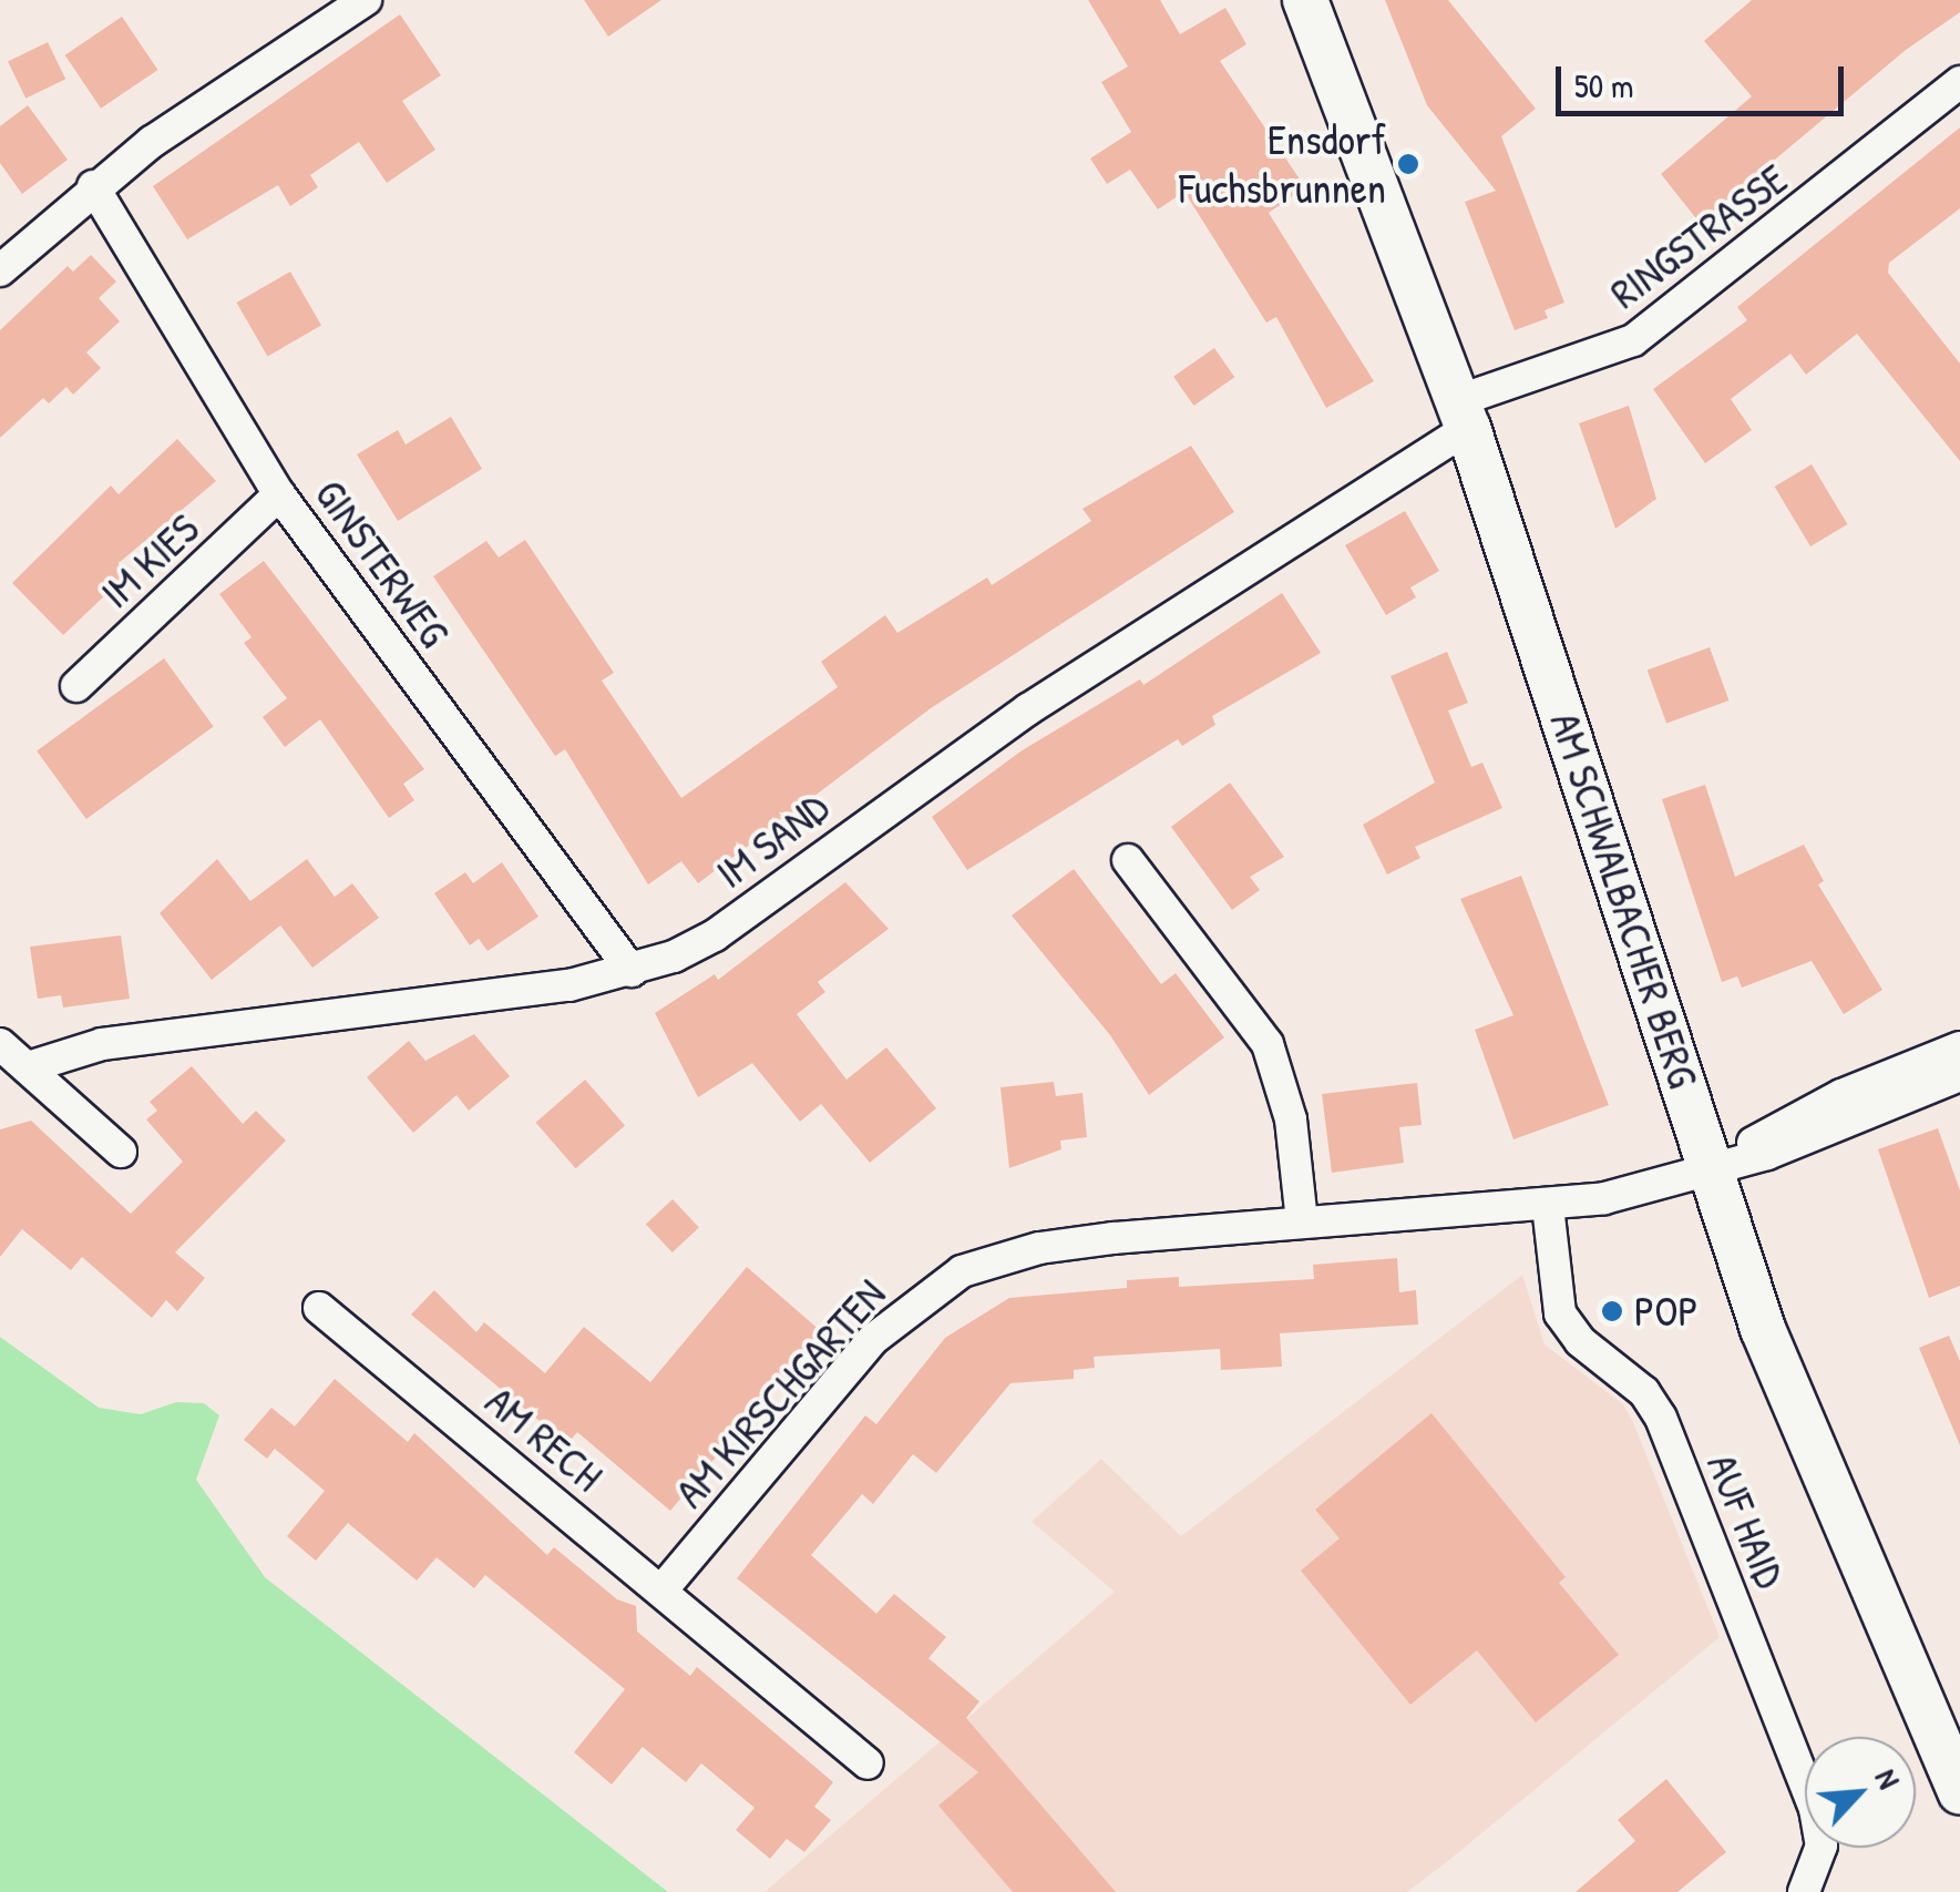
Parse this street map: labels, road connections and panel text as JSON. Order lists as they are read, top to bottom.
{
  "streets": {
    "main road": ["AM SCHWALBACHER BERG"],
    "street": [
      "RINGSTRASSE",
      "IM KIES",
      "GINSTERWEG",
      "IM SAND",
      "AM KIRSCHGARTEN",
      "AM RECH",
      "AUF HAID"
    ]
  },
  "crossings": [
    ["RINGSTRASSE", "IM SAND"],
    ["RINGSTRASSE", "AM SCHWALBACHER BERG"],
    ["IM KIES", "GINSTERWEG"],
    ["GINSTERWEG", "IM SAND"],
    ["IM SAND", "AM SCHWALBACHER BERG"],
    ["AM SCHWALBACHER BERG", "AM KIRSCHGARTEN"],
    ["AM KIRSCHGARTEN", "AM RECH"],
    ["AM KIRSCHGARTEN", "AUF HAID"]
  ],
  "places": ["Ensdorf Fuchsbrunnen", "POP"],
  "scale_bar": "50 m",
  "north": "top right"
}
